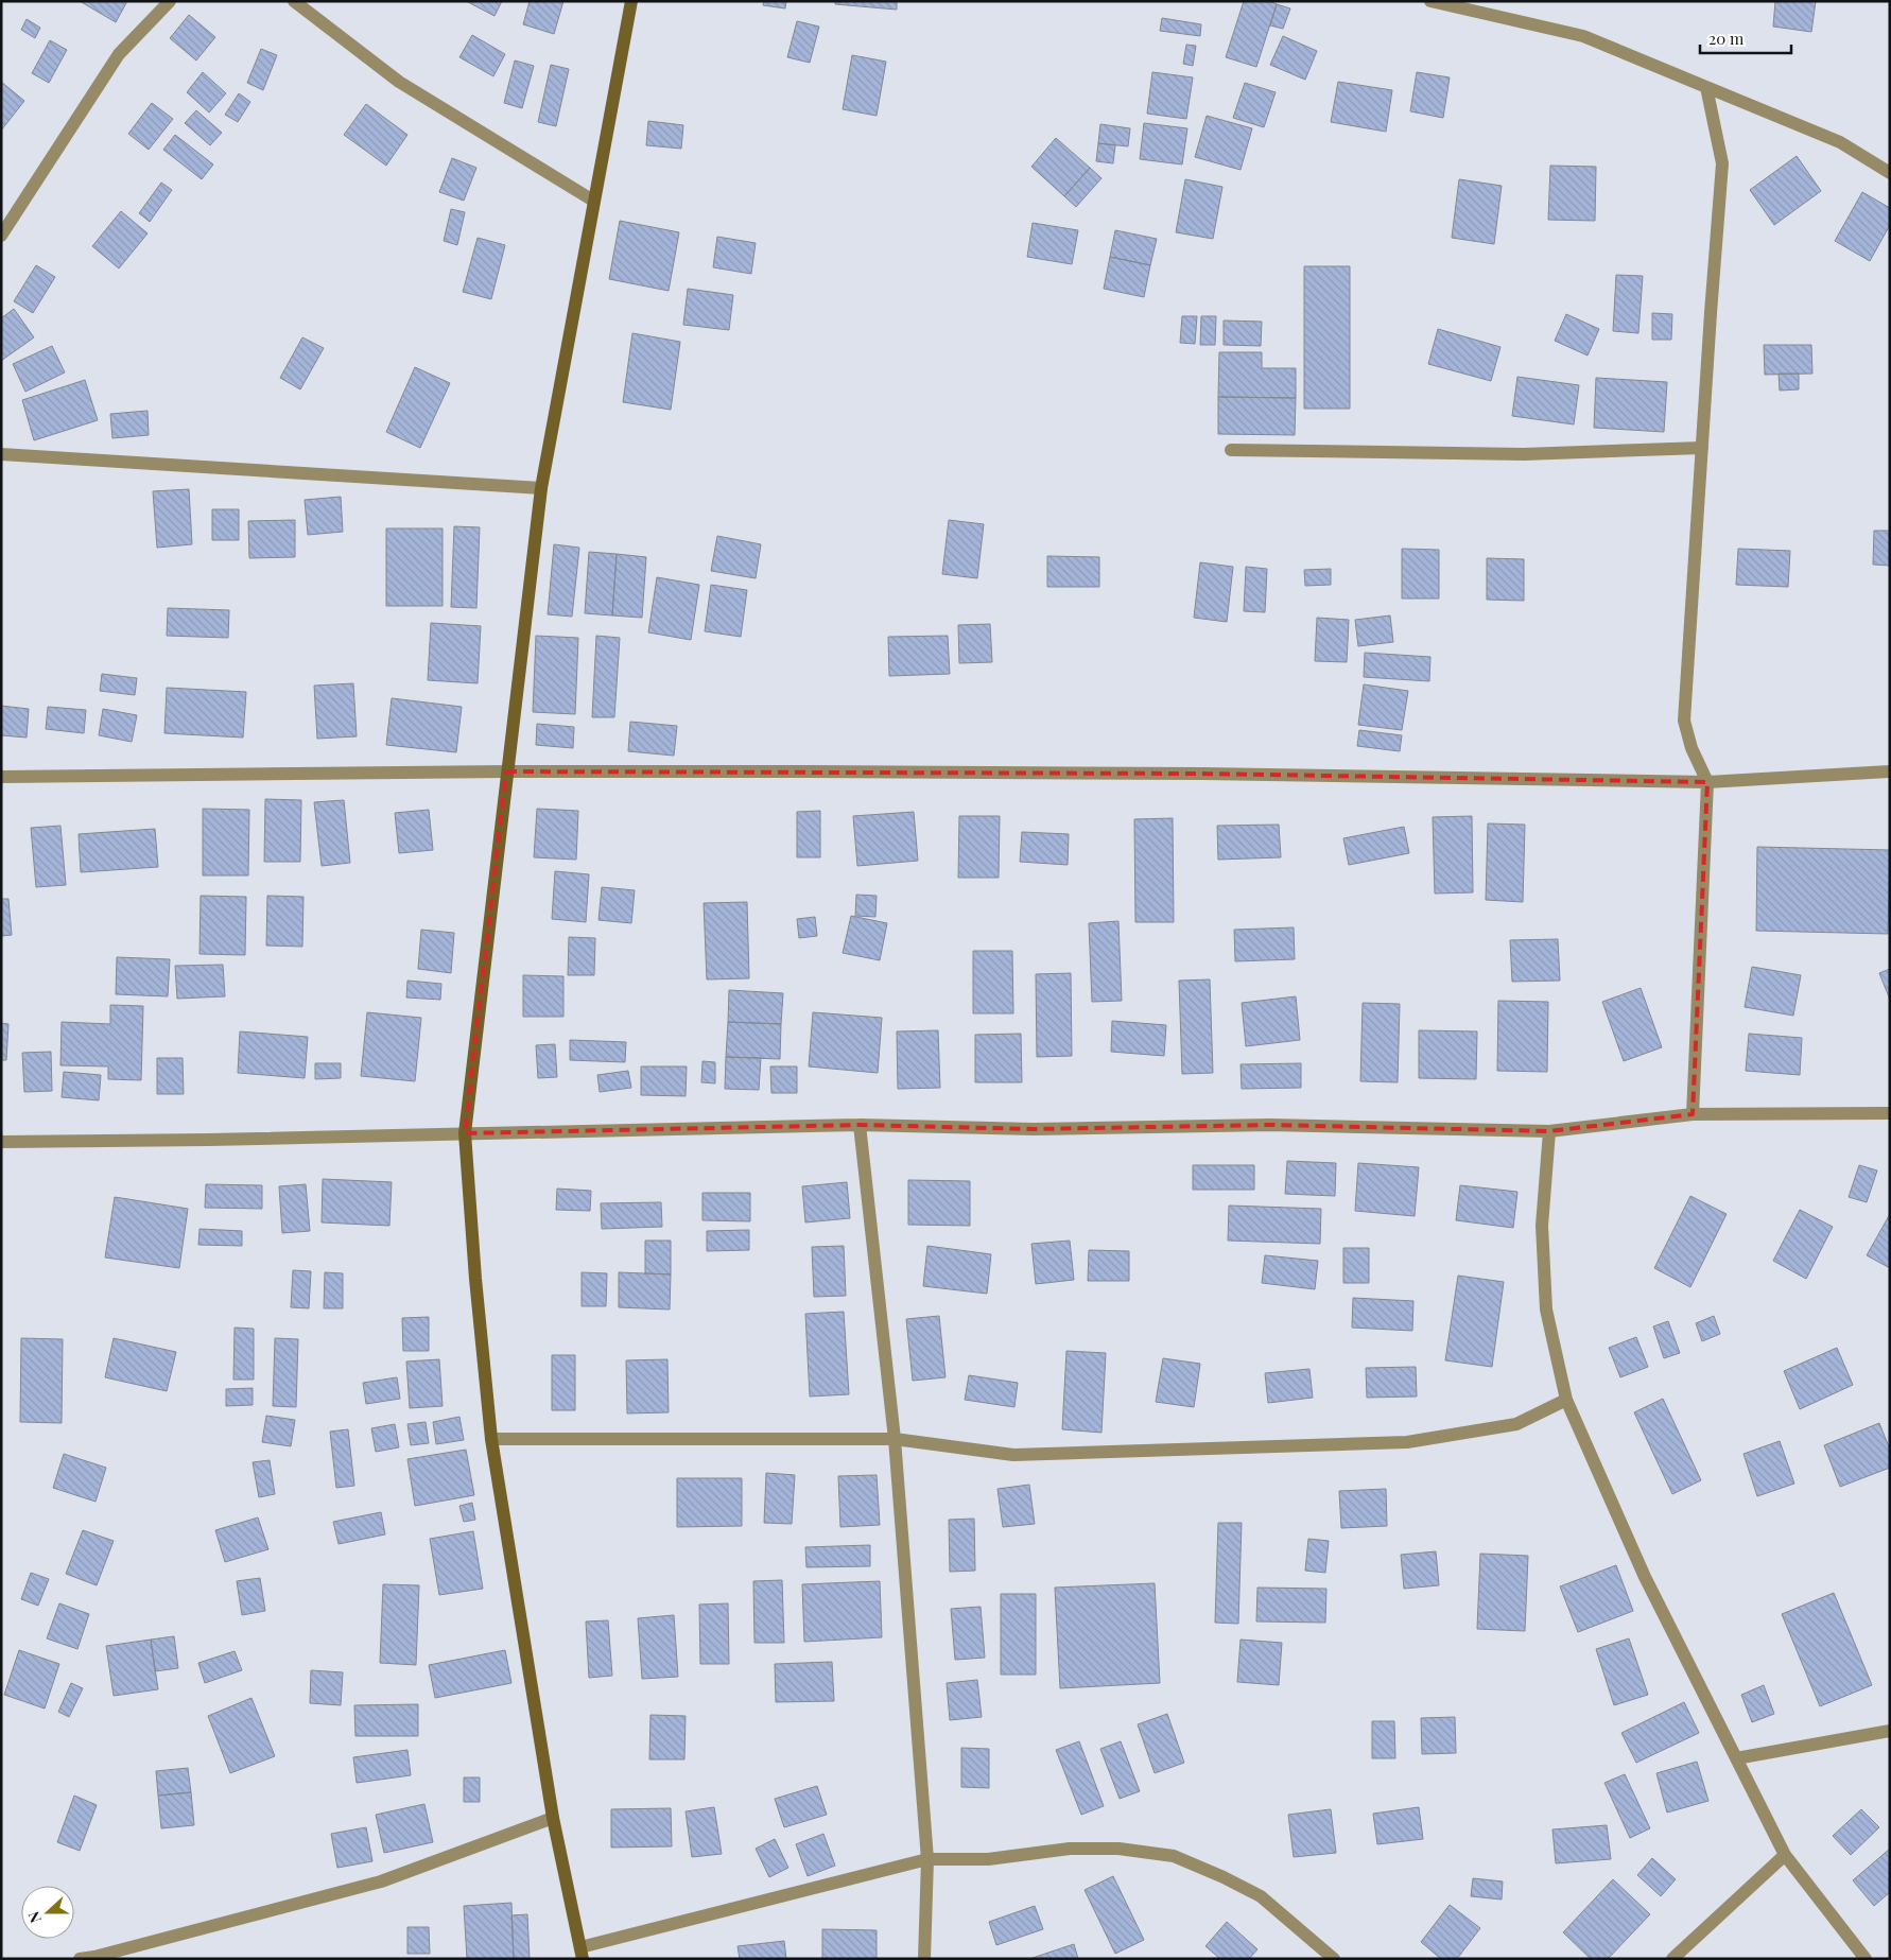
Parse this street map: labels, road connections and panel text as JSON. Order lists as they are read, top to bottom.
{
  "scale_bar": "20 m",
  "north": "left"
}
